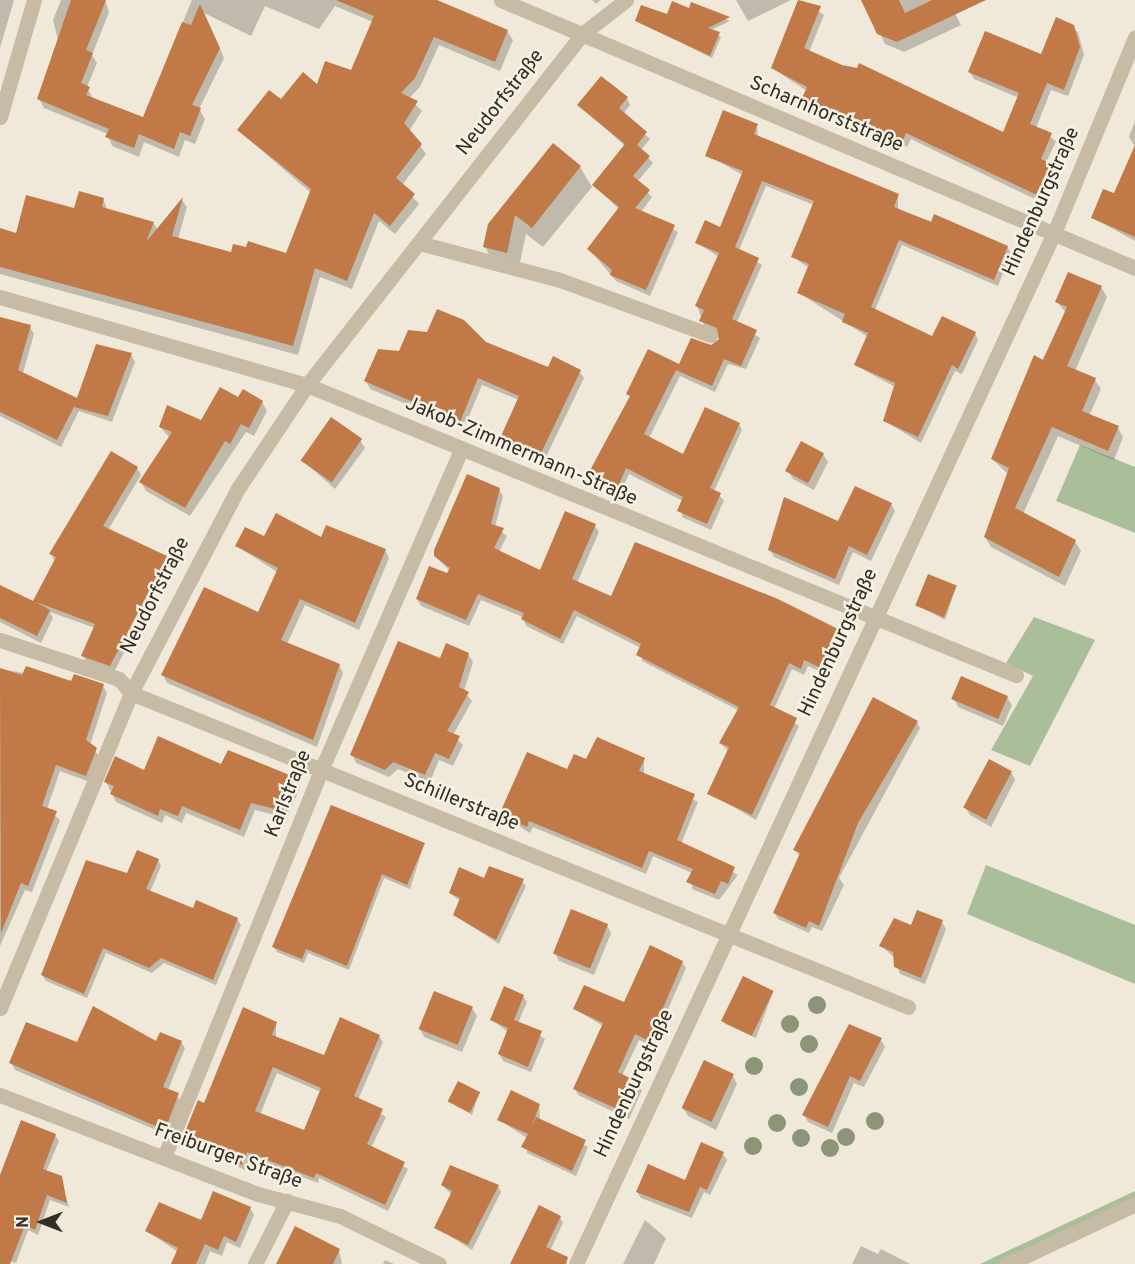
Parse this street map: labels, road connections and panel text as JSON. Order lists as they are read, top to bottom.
{
  "streets": {
    "street": [
      "Neudorfstraße",
      "Scharnhorststraße",
      "Hindenburgstraße",
      "Jakob-Zimmermann-Straße",
      "Karlstraße",
      "Schillerstraße",
      "Freiburger Straße"
    ]
  },
  "crossings": [
    ["Neudorfstraße", "Scharnhorststraße"],
    ["Neudorfstraße", "Jakob-Zimmermann-Straße"],
    ["Neudorfstraße", "Schillerstraße"],
    ["Scharnhorststraße", "Hindenburgstraße"],
    ["Hindenburgstraße", "Jakob-Zimmermann-Straße"],
    ["Hindenburgstraße", "Schillerstraße"],
    ["Jakob-Zimmermann-Straße", "Karlstraße"],
    ["Karlstraße", "Schillerstraße"],
    ["Karlstraße", "Freiburger Straße"]
  ],
  "north": "left"
}
